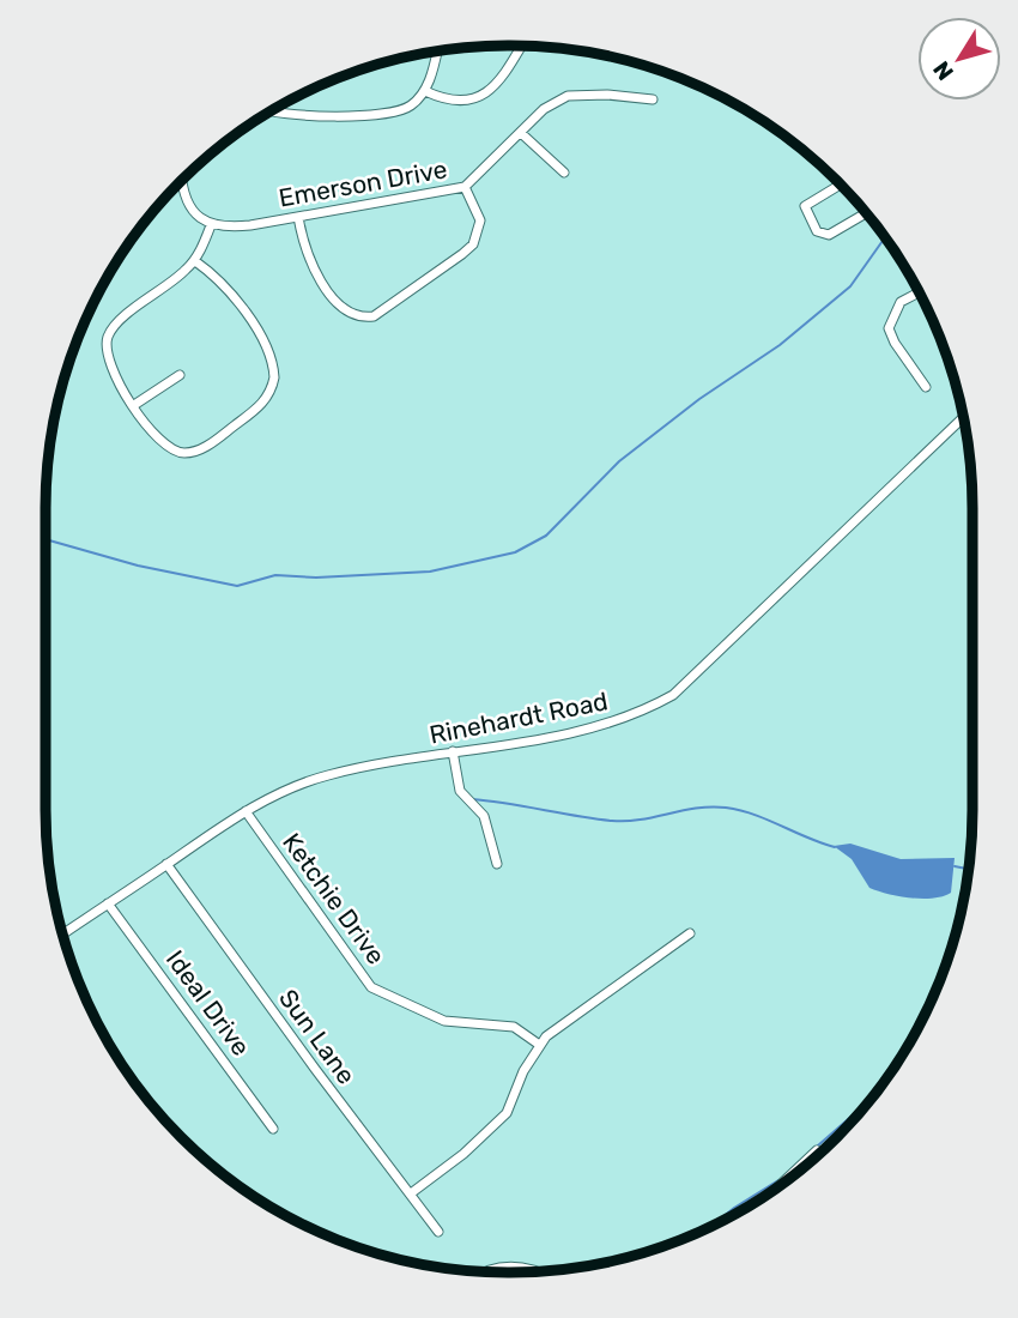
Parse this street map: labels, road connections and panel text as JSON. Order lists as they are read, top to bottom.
{
  "streets": {
    "street": [
      "Emerson Drive",
      "Rinehardt Road",
      "Ketchie Drive",
      "Ideal Drive",
      "Sun Lane"
    ]
  },
  "crossings": [
    ["Rinehardt Road", "Ketchie Drive"],
    ["Rinehardt Road", "Ideal Drive"],
    ["Rinehardt Road", "Sun Lane"]
  ],
  "north": "bottom left"
}
